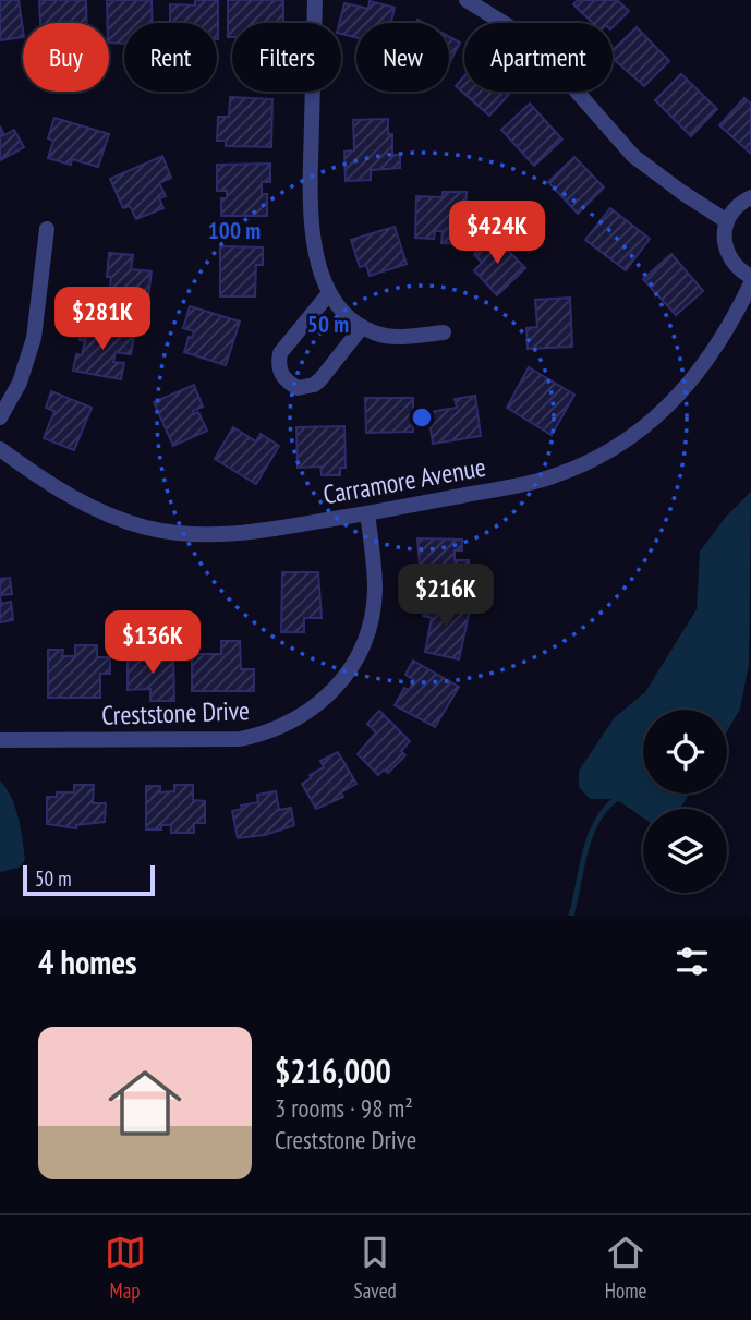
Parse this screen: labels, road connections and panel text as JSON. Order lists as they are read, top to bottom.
{
  "streets": {
    "street": ["Carramore Avenue", "Creststone Drive"]
  },
  "crossings": [
    ["Carramore Avenue", "Creststone Drive"]
  ],
  "scale_bar": "50 m",
  "page": {
    "chip": [
      "Buy",
      "Rent",
      "Filters",
      "New",
      "Apartment"
    ],
    "price": [
      "$424K",
      "$281K",
      "$216K",
      "$136K"
    ],
    "scale": "50 m",
    "heading": "4 homes",
    "list": [
      {
        "name": "$216,000",
        "note": "3 rooms · 98 m² · Creststone Drive"
      }
    ],
    "tabs": ["Map", "Saved", "Home"]
  },
  "rings": ["100 m", "50 m"]
}
